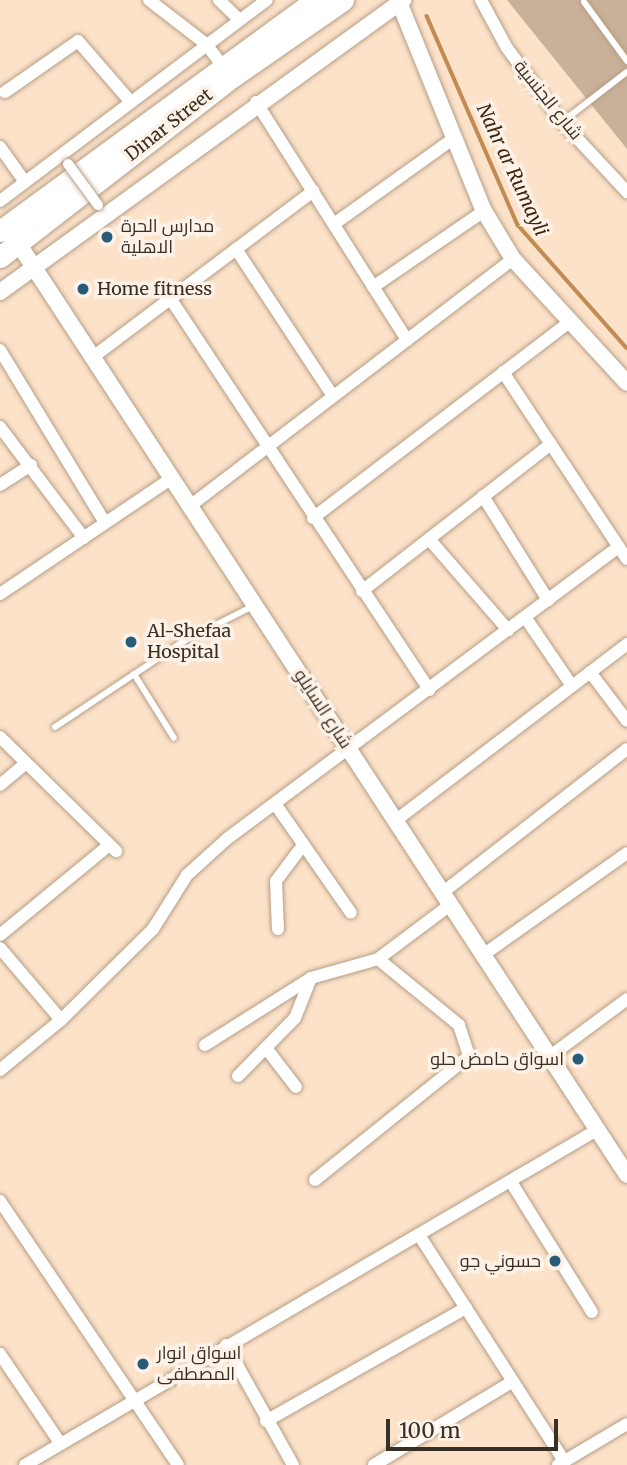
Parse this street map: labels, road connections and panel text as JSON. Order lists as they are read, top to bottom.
{
  "streets": {
    "main road": ["Dinar Street"],
    "street": ["شارع الجنسية", "شارع السايلو"]
  },
  "crossings": [
    ["Dinar Street", "شارع السايلو"]
  ],
  "water": ["Nahr ar Rumayli"],
  "places": [
    "مدارس الحرة الاهلية",
    "Home fitness",
    "Al-Shefaa Hospital",
    "اسواق حامض حلو",
    "حسوني جو",
    "اسواق انوار المصطفى"
  ],
  "scale_bar": "100 m"
}
